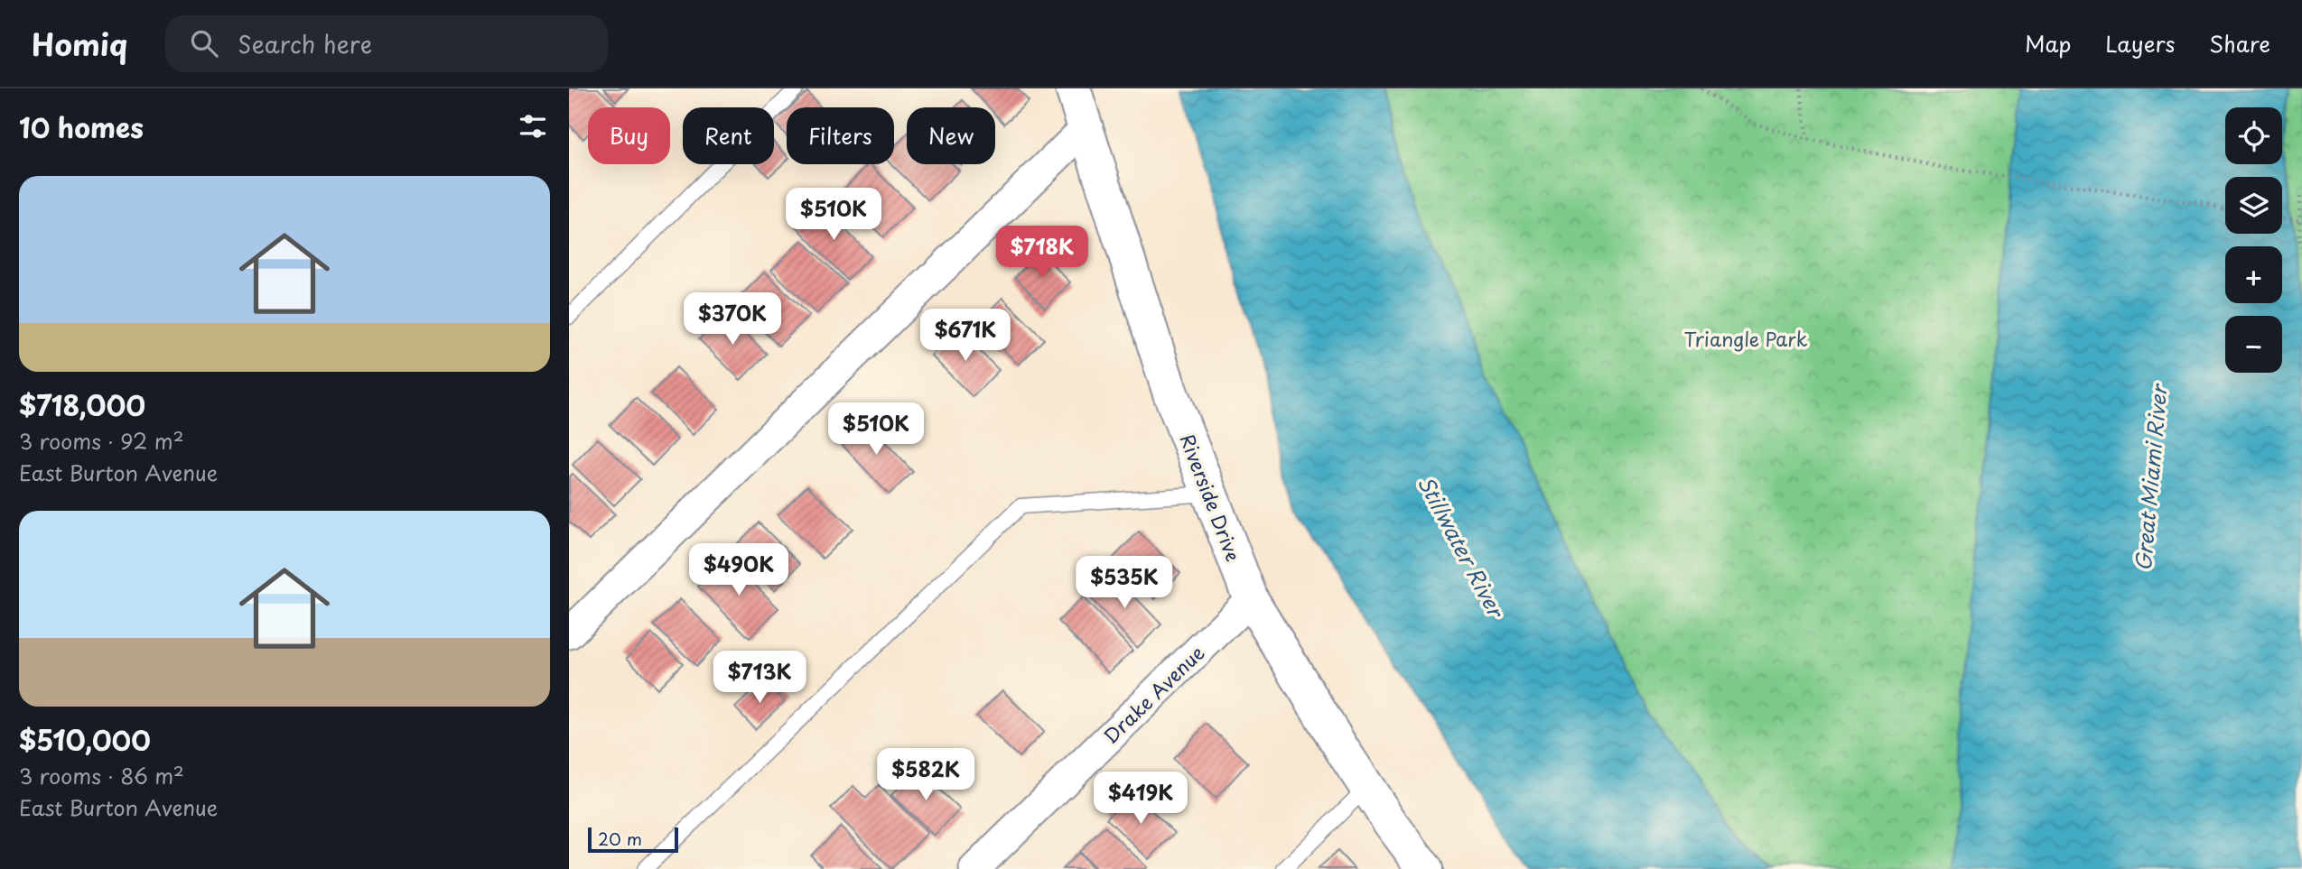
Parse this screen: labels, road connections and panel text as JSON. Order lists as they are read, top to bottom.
{
  "streets": {
    "main road": ["Riverside Drive"],
    "street": ["Drake Avenue"]
  },
  "crossings": [
    ["Riverside Drive", "Drake Avenue"]
  ],
  "water": ["Great Miami River", "Stillwater River"],
  "parks": ["Triangle Park"],
  "scale_bar": "20 m",
  "page": {
    "header": "Homiq",
    "search": "Search here",
    "nav": ["Map", "Layers", "Share"],
    "heading": "10 homes",
    "map_buttons": ["+", "−"],
    "chip": [
      "Buy",
      "Rent",
      "Filters",
      "New"
    ],
    "list": [
      {
        "name": "$718,000",
        "note": "3 rooms · 92 m² · East Burton Avenue"
      },
      {
        "name": "$510,000",
        "note": "3 rooms · 86 m² · East Burton Avenue"
      }
    ],
    "price": [
      "$510K",
      "$718K",
      "$370K",
      "$671K",
      "$510K",
      "$490K",
      "$535K",
      "$713K",
      "$582K",
      "$419K"
    ],
    "scale": "20 m"
  }
}
